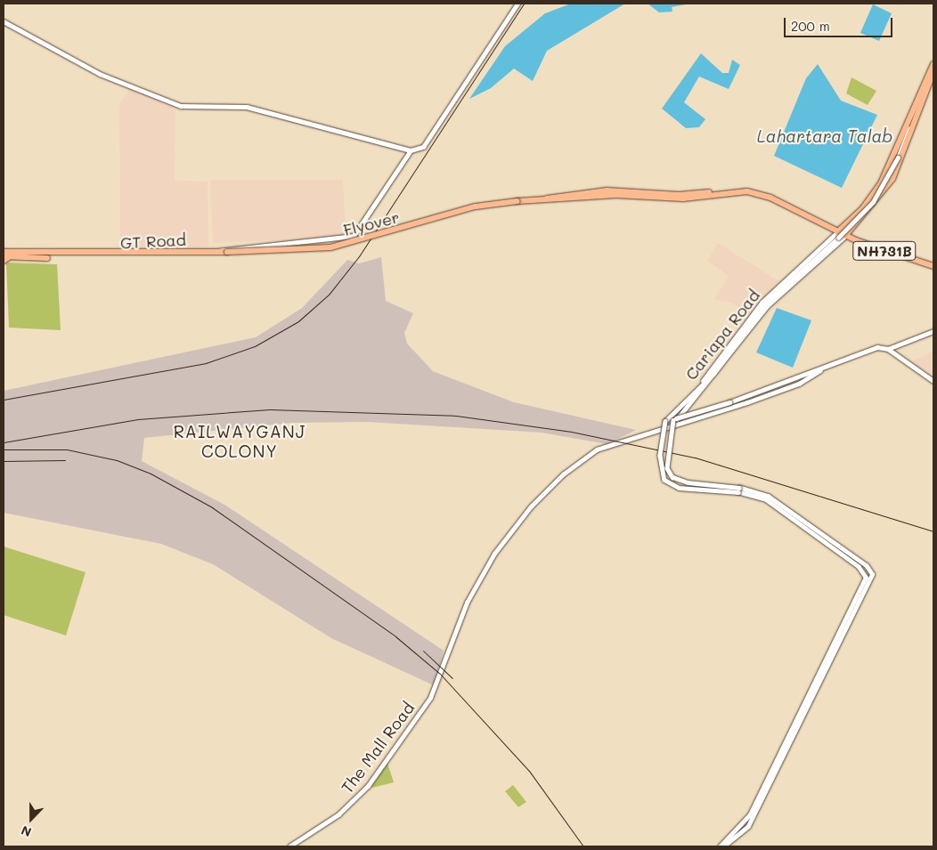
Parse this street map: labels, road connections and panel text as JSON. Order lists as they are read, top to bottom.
{
  "streets": {
    "highway": ["Flyover", "GT Road", "NH731B"],
    "street": ["Cariapa Road", "The Mall Road"]
  },
  "crossings": [
    ["Flyover", "GT Road"],
    ["Flyover", "NH731B"],
    ["Flyover", "Cariapa Road"],
    ["NH731B", "Cariapa Road"]
  ],
  "districts": ["RAILWAYGANJ COLONY"],
  "water": ["Lahartara Talab"],
  "scale_bar": "200 m",
  "north": "bottom"
}
